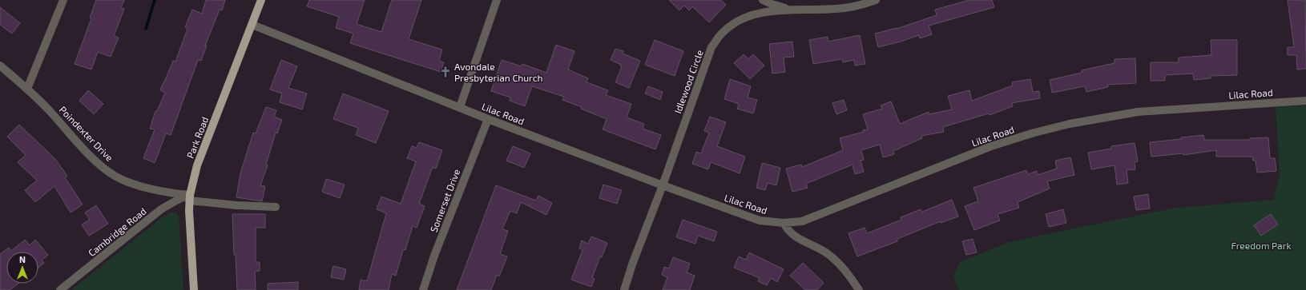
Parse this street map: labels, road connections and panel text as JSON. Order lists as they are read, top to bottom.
{
  "streets": {
    "main road": ["Park Road"],
    "street": [
      "Idlewood Circle",
      "Lilac Road",
      "Poindexter Drive",
      "Somerset Drive",
      "Cambridge Road"
    ]
  },
  "crossings": [
    ["Idlewood Circle", "Lilac Road"],
    ["Lilac Road", "Park Road"],
    ["Lilac Road", "Somerset Drive"],
    ["Poindexter Drive", "Park Road"],
    ["Poindexter Drive", "Cambridge Road"],
    ["Park Road", "Cambridge Road"]
  ],
  "parks": ["Freedom Park"],
  "places": {
    "church": ["Avondale Presbyterian Church"]
  },
  "north": "top"
}
